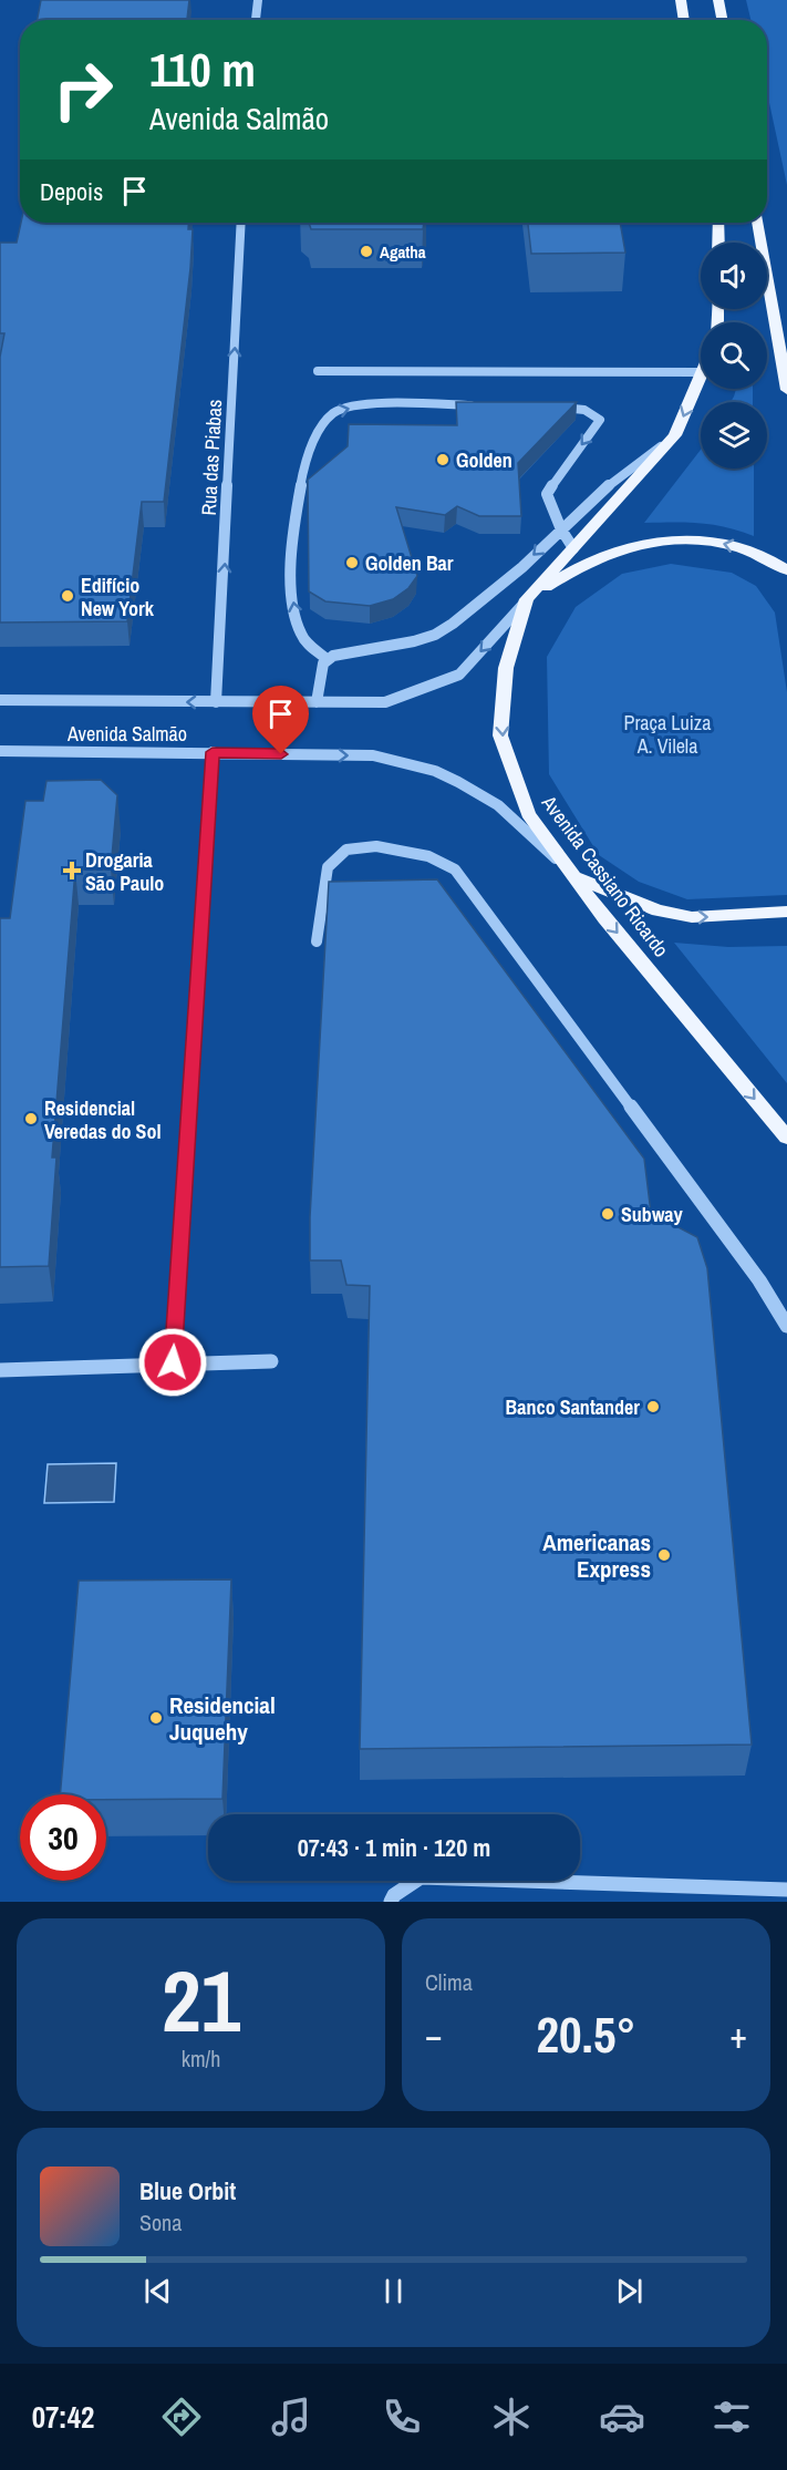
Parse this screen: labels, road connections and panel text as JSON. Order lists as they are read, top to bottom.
{
  "streets": {
    "main road": ["Avenida Cassiano Ricardo"],
    "street": ["Rua das Piabas", "Avenida Salmão"]
  },
  "crossings": [
    ["Rua das Piabas", "Avenida Salmão"],
    ["Avenida Salmão", "Avenida Cassiano Ricardo"]
  ],
  "one_way": ["Rua das Piabas", "Avenida Cassiano Ricardo"],
  "parks": ["Praça Luiza A. Vilela"],
  "places": {
    "other": [
      "Agatha",
      "Golden",
      "Golden Bar",
      "Edifício New York",
      "Residencial Veredas do Sol",
      "Subway",
      "Banco Santander",
      "Americanas Express",
      "Residencial Juquehy"
    ],
    "health": ["Drogaria São Paulo"]
  },
  "page": {
    "turn": ["110 m", "Avenida Salmão"],
    "then": "Depois",
    "limit": "30",
    "trip": "07:43 · 1 min · 120 m",
    "tile": [
      ["21", "km/h"],
      "Clima"
    ],
    "heat": ["−", "20.5°", "+"],
    "song": ["Blue Orbit", "Sona"],
    "tabs": "07:42"
  }
}
